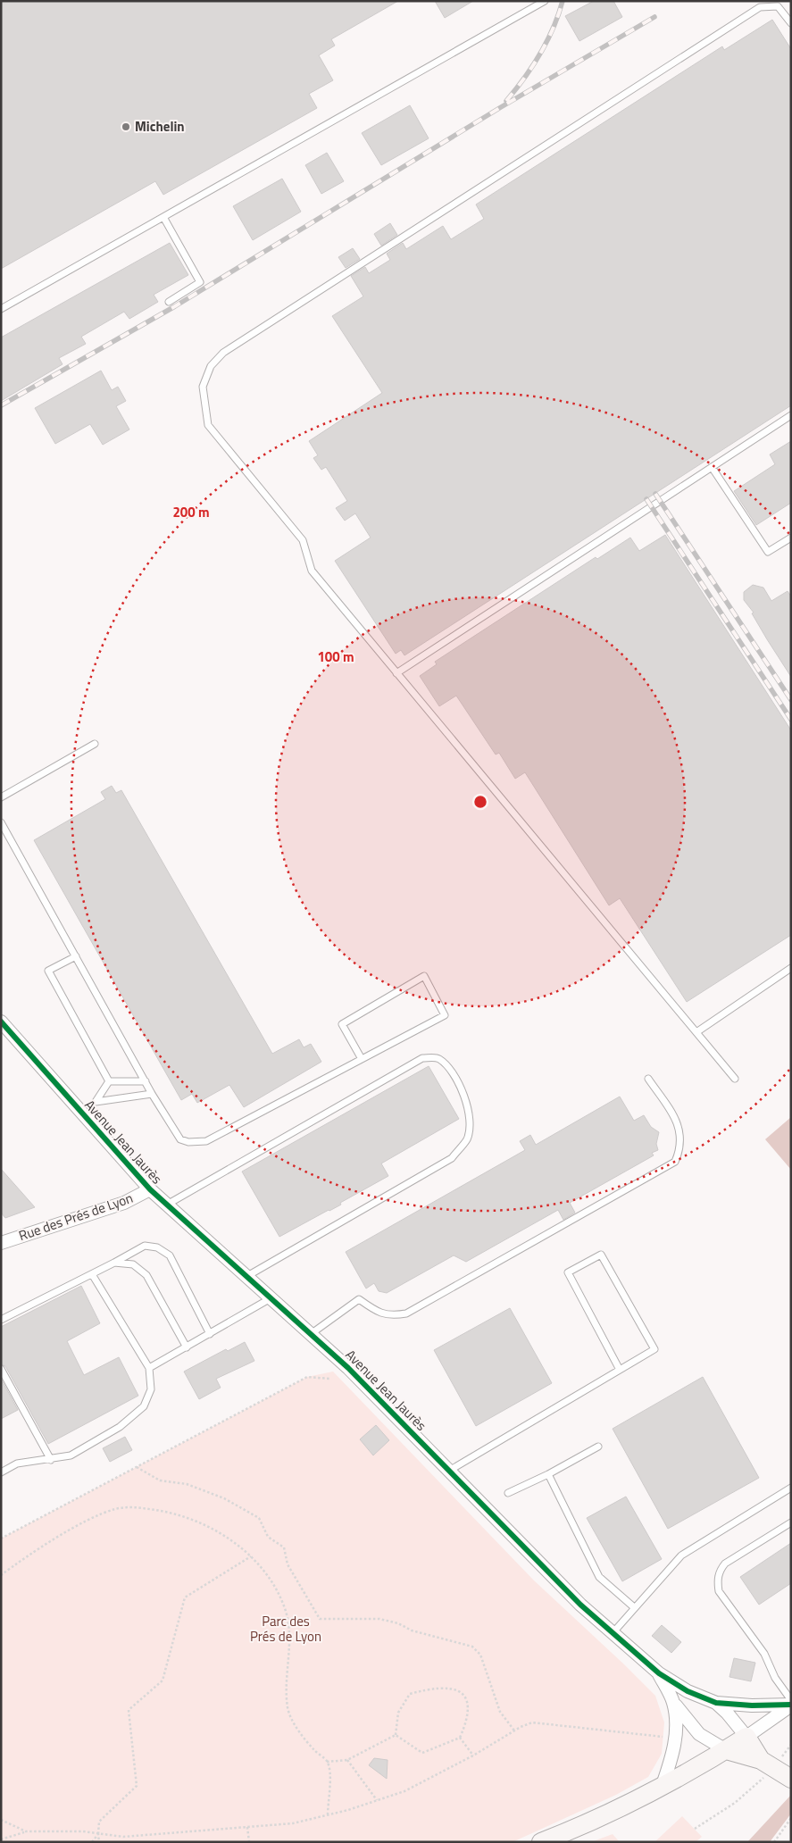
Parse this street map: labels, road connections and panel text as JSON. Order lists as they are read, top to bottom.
{
  "streets": {
    "street": ["Avenue Jean Jaurès", "Rue des Prés de Lyon"]
  },
  "crossings": [
    ["Avenue Jean Jaurès", "Rue des Prés de Lyon"]
  ],
  "parks": ["Parc des Prés de Lyon"],
  "places": ["Michelin"],
  "rings": ["200 m", "100 m"]
}
